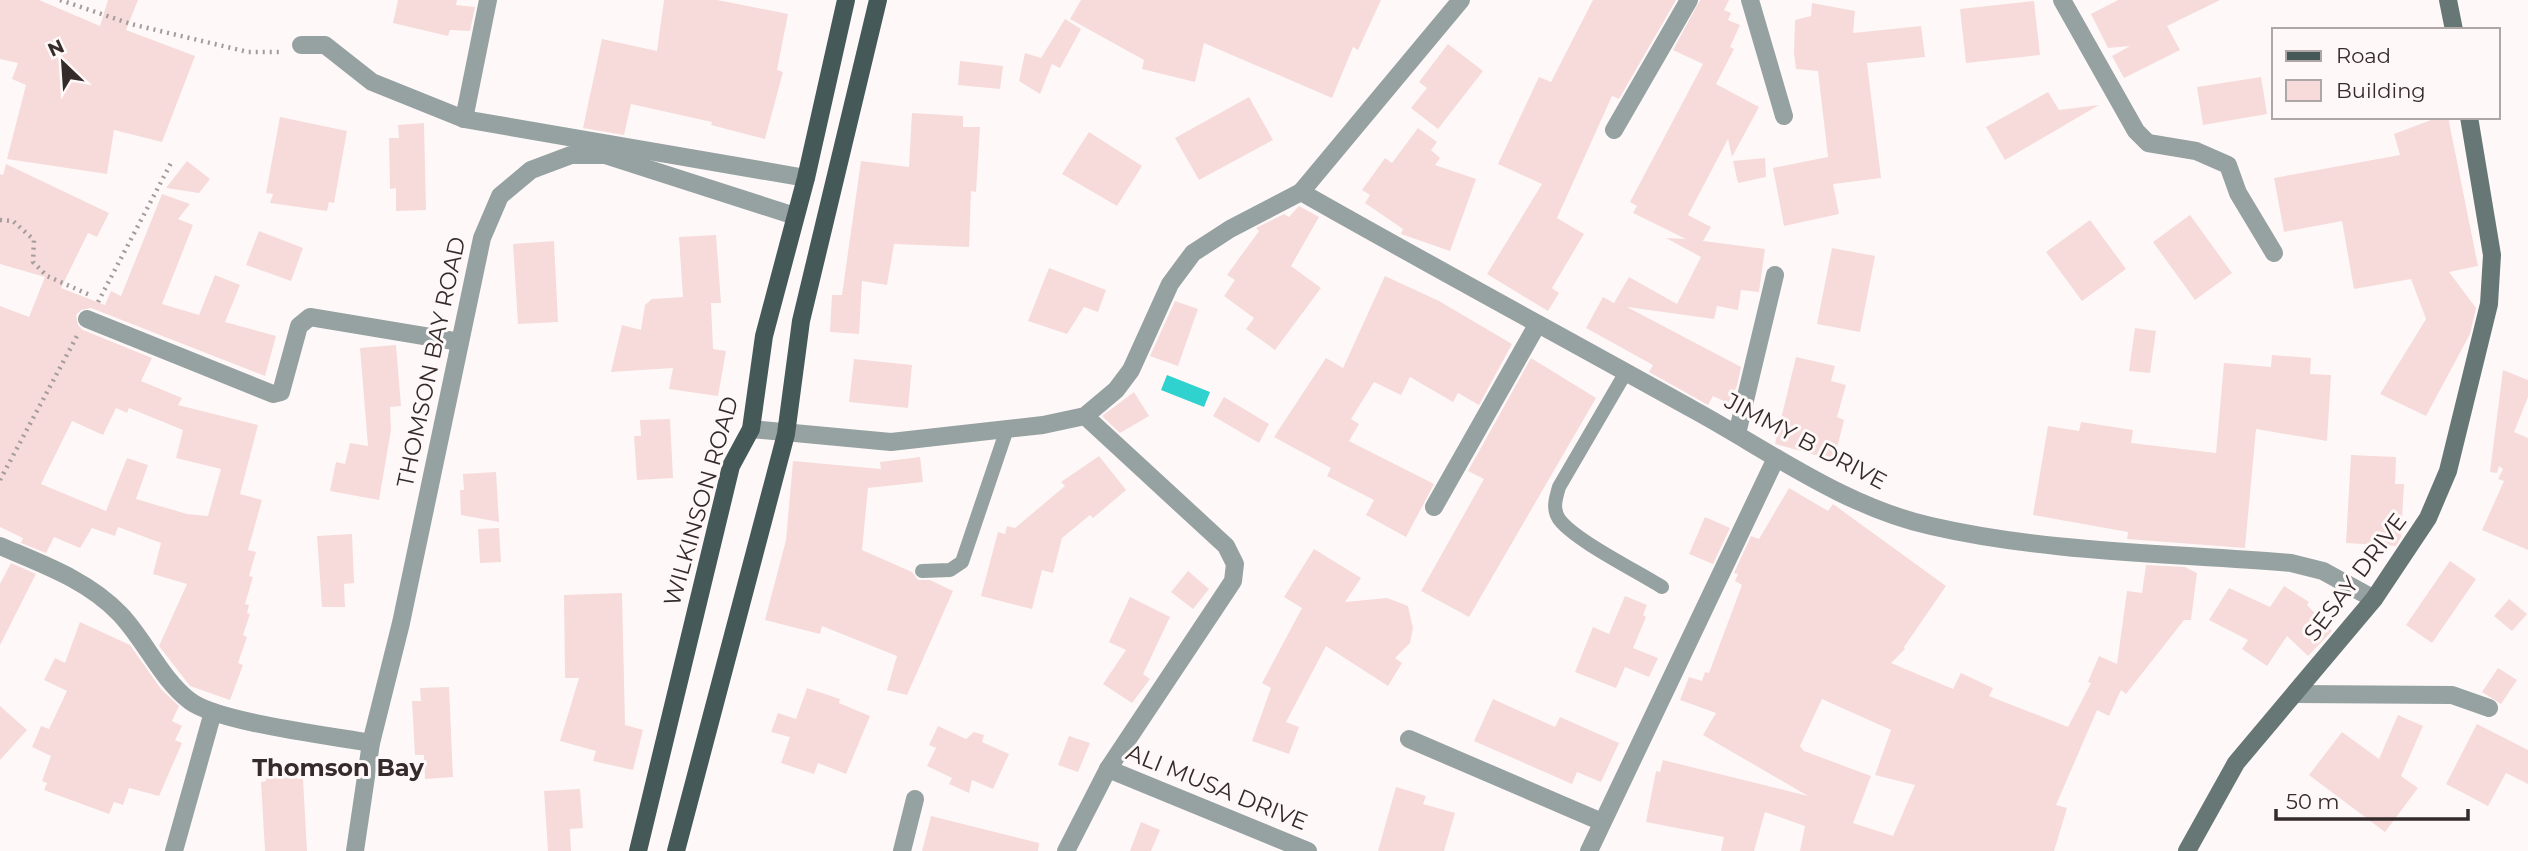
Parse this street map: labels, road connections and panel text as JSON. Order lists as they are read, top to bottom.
{
  "streets": {
    "main road": ["WILKINSON ROAD"],
    "street": [
      "THOMSON BAY ROAD",
      "JIMMY B DRIVE",
      "SESAY DRIVE",
      "ALI MUSA DRIVE"
    ]
  },
  "crossings": [
    ["THOMSON BAY ROAD", "WILKINSON ROAD"],
    ["JIMMY B DRIVE", "SESAY DRIVE"]
  ],
  "districts": ["Thomson Bay"],
  "legend": ["Road", "Building"],
  "scale_bar": "50 m",
  "north": "top left"
}
